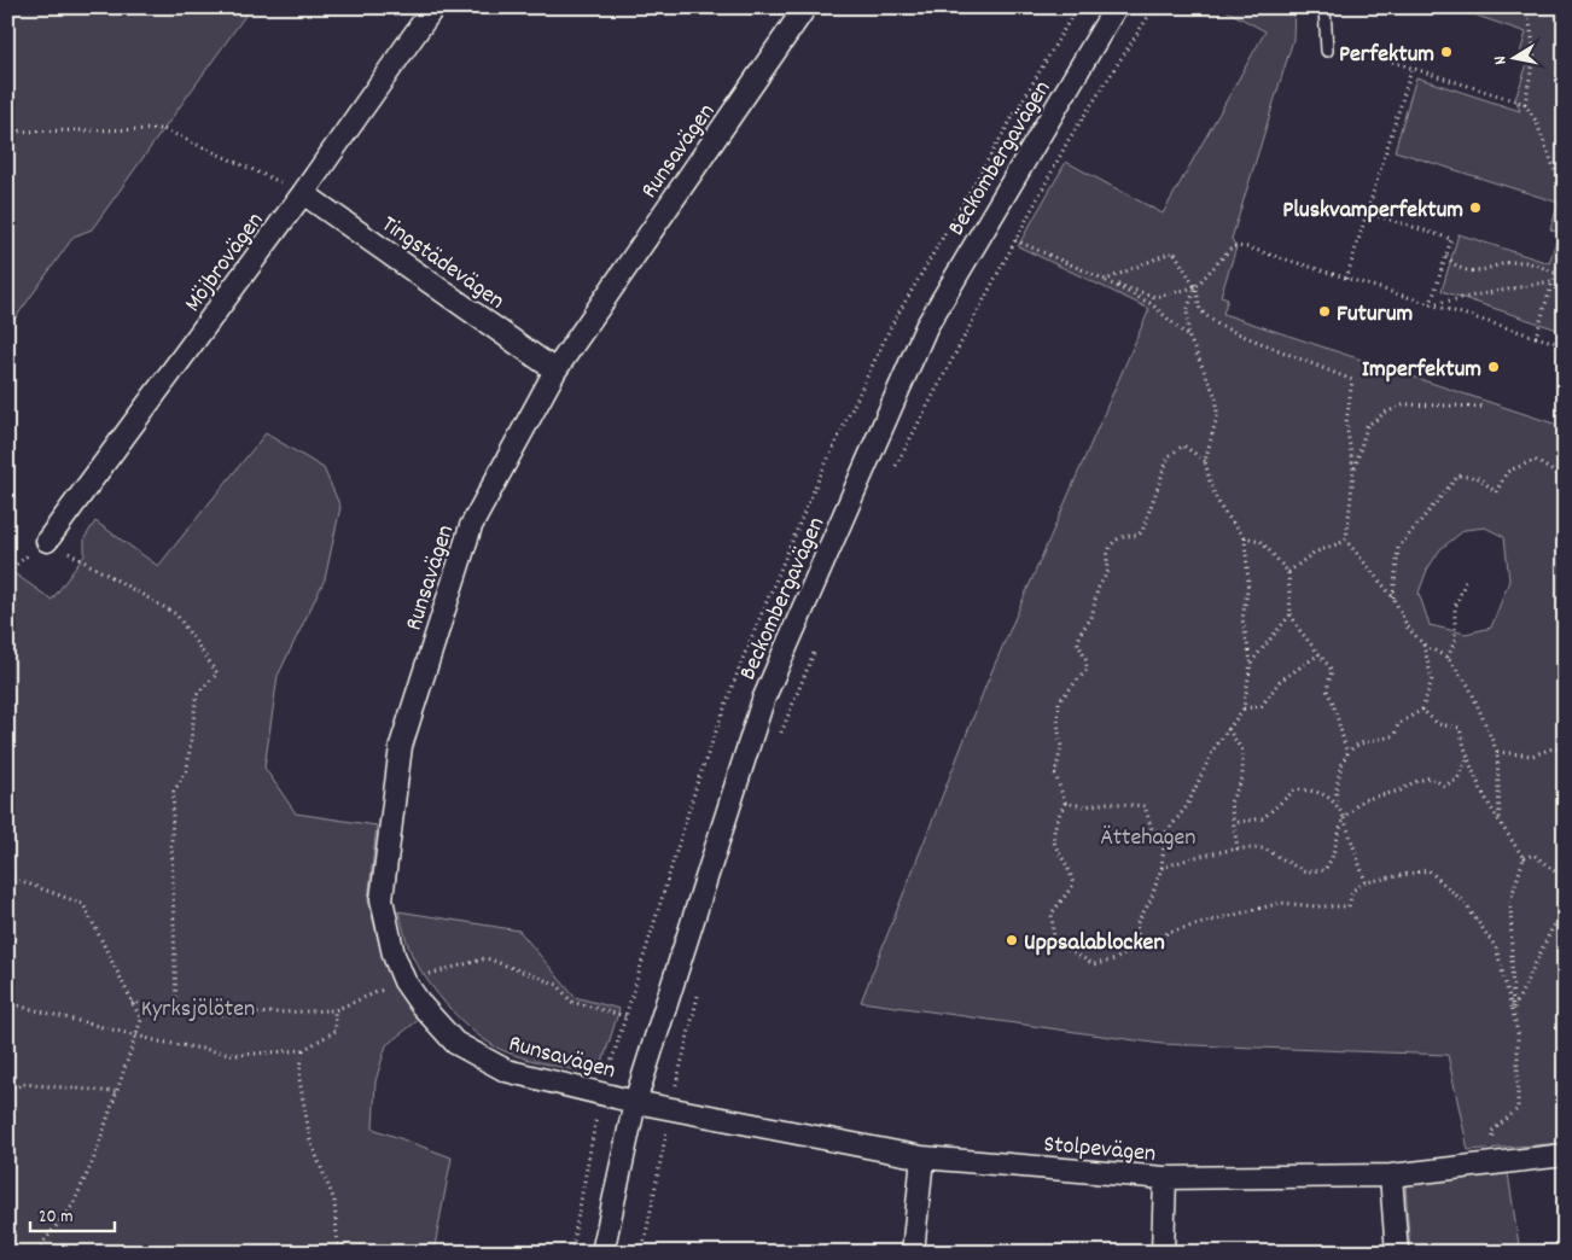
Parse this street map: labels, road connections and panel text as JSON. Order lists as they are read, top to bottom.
{
  "streets": {
    "street": [
      "Runsavägen",
      "Beckombergavägen",
      "Möjbrovägen",
      "Tingstädevägen",
      "Stolpevägen"
    ]
  },
  "crossings": [
    ["Runsavägen", "Beckombergavägen"],
    ["Runsavägen", "Tingstädevägen"],
    ["Runsavägen", "Stolpevägen"],
    ["Beckombergavägen", "Stolpevägen"],
    ["Möjbrovägen", "Tingstädevägen"]
  ],
  "parks": ["Ättehagen", "Kyrksjölöten"],
  "places": [
    "Perfektum",
    "Pluskvamperfektum",
    "Futurum",
    "Imperfektum",
    "Uppsalablocken"
  ],
  "scale_bar": "20 m",
  "north": "left"
}
